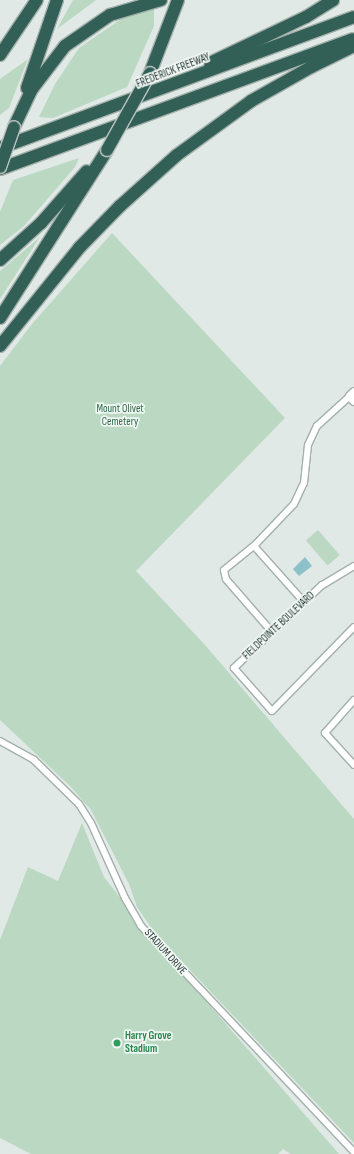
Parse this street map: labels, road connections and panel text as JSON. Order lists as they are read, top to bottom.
{
  "streets": {
    "highway": ["FREDERICK FREEWAY"],
    "street": ["FIELDPOINTE BOULEVARD", "STADIUM DRIVE"]
  },
  "parks": ["Mount Olivet Cemetery"],
  "places": ["Harry Grove Stadium"]
}
